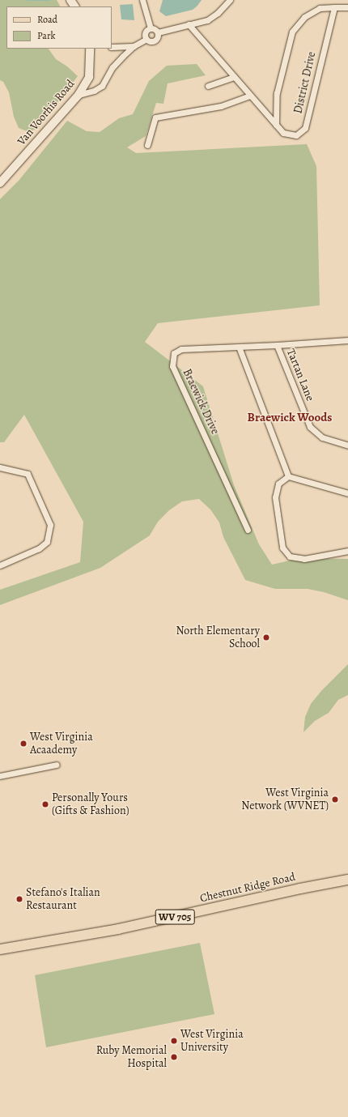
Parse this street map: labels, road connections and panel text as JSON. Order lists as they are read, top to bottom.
{
  "streets": {
    "main road": ["Chestnut Ridge Road", "WV 705"],
    "street": [
      "District Drive",
      "Van Voorhis Road",
      "Tartan Lane",
      "Braewick Drive"
    ]
  },
  "crossings": [
    ["Tartan Lane", "Braewick Drive"]
  ],
  "districts": ["Braewick Woods"],
  "places": [
    "North Elementary School",
    "West Virginia Acaademy",
    "West Virginia Network (WVNET)",
    "Personally Yours (Gifts & Fashion)",
    "Stefano's Italian Restaurant",
    "West Virginia University",
    "Ruby Memorial Hospital"
  ],
  "legend": ["Road", "Park"]
}
